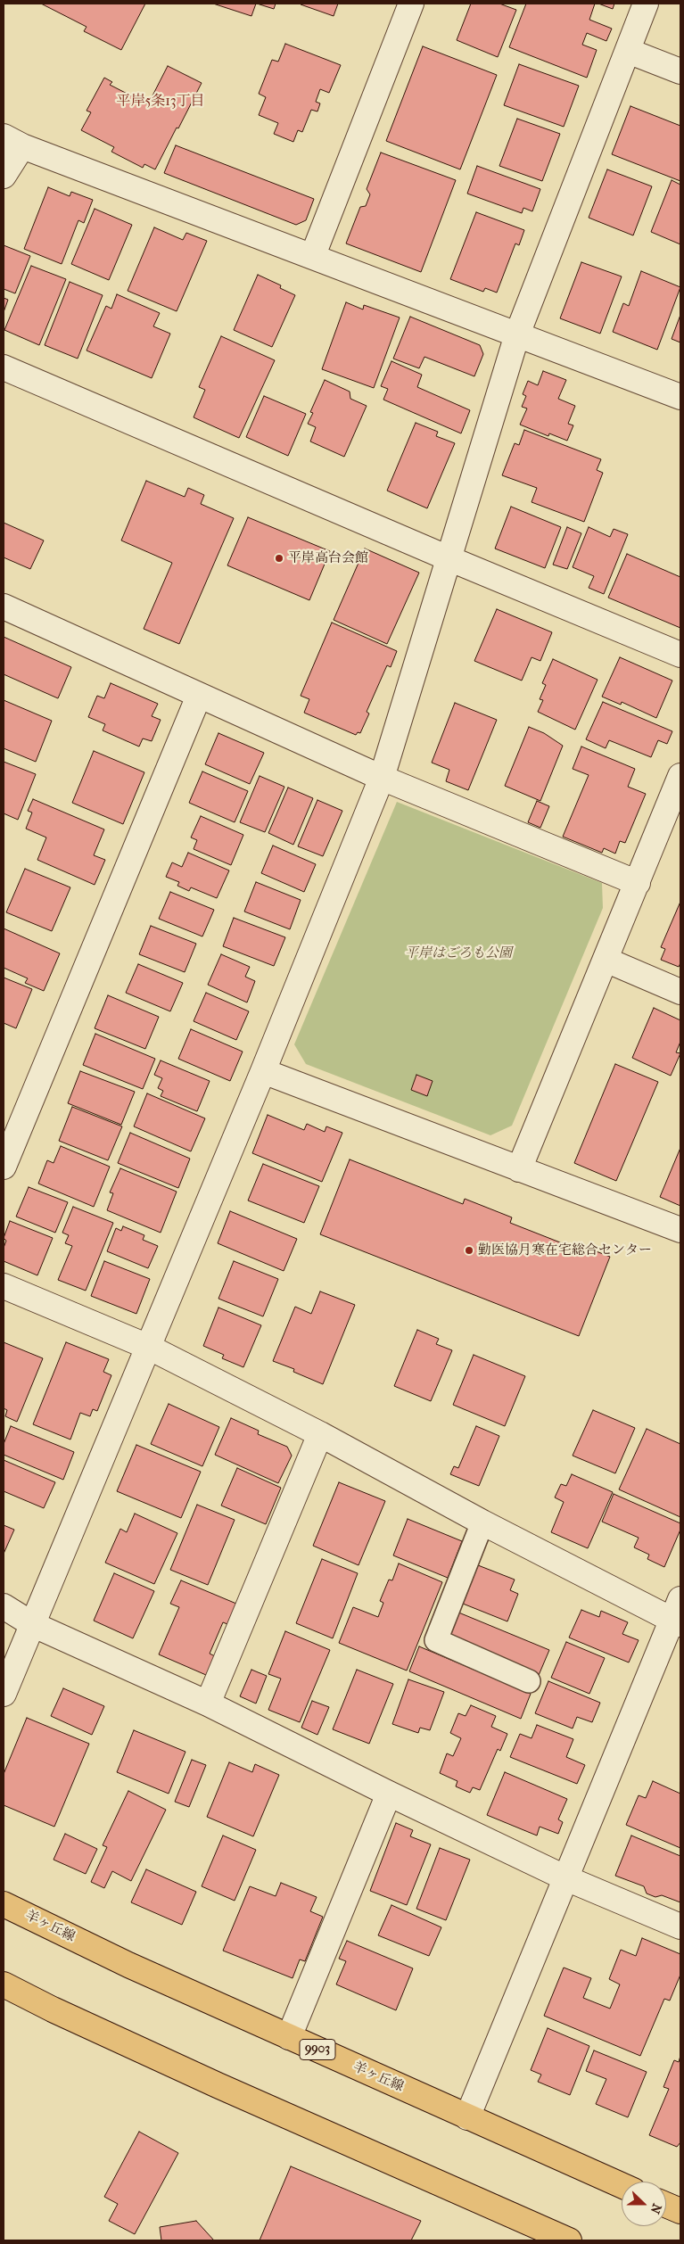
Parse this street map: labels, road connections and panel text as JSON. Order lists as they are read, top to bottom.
{
  "streets": {
    "main road": ["羊ヶ丘線", "9903"]
  },
  "districts": ["平岸5条13丁目"],
  "parks": ["平岸はごろも公園"],
  "places": ["平岸高台会館", "勤医協月寒在宅総合センター"],
  "north": "right"
}
